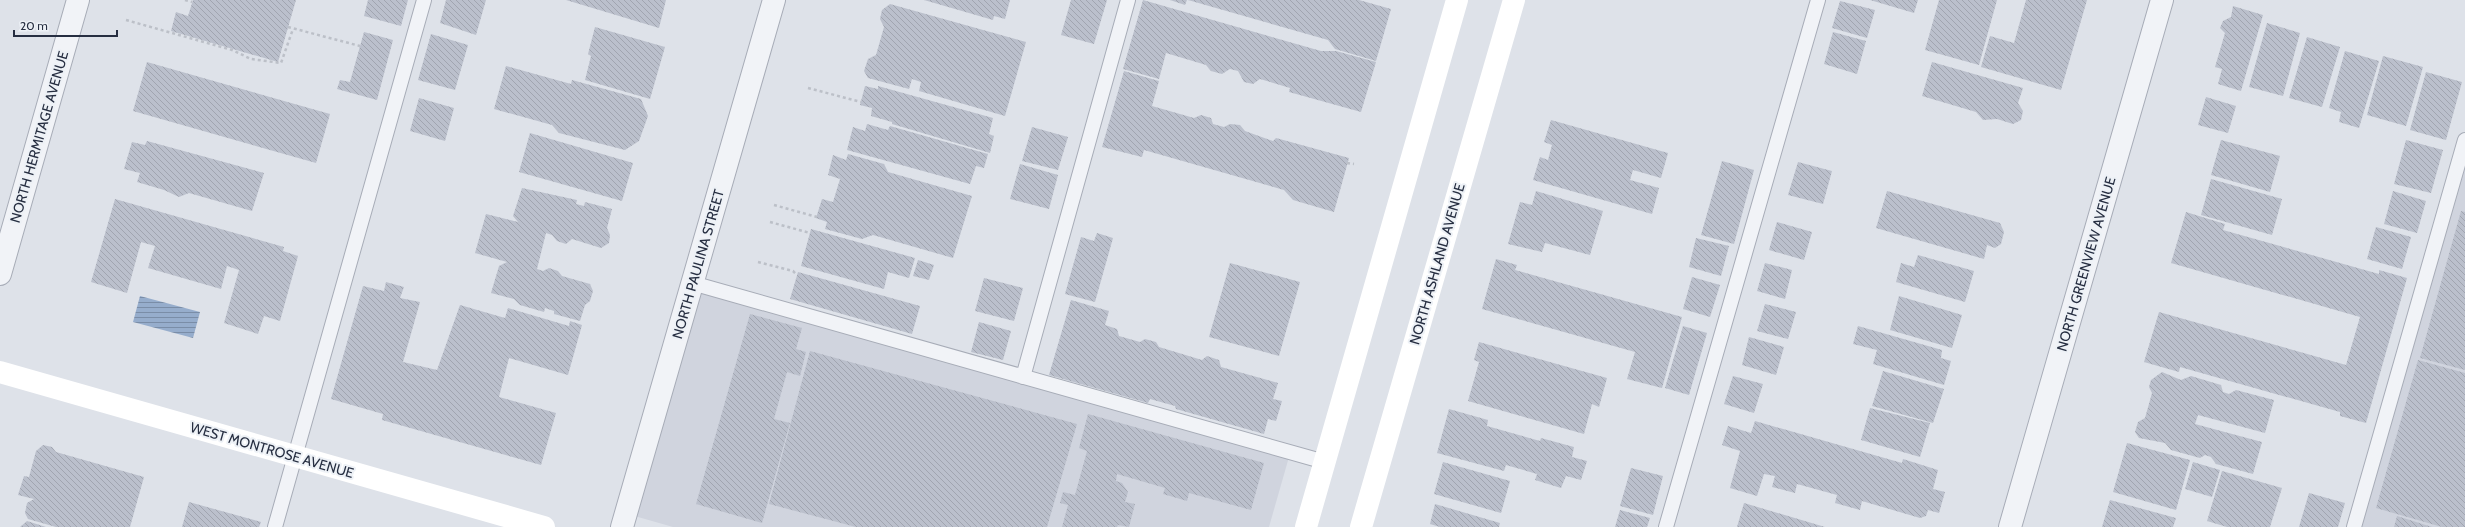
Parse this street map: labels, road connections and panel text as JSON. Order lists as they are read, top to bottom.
{
  "streets": {
    "main road": ["NORTH ASHLAND AVENUE", "WEST MONTROSE AVENUE"],
    "street": ["NORTH HERMITAGE AVENUE", "NORTH PAULINA STREET", "NORTH GREENVIEW AVENUE"]
  },
  "scale_bar": "20 m"
}
